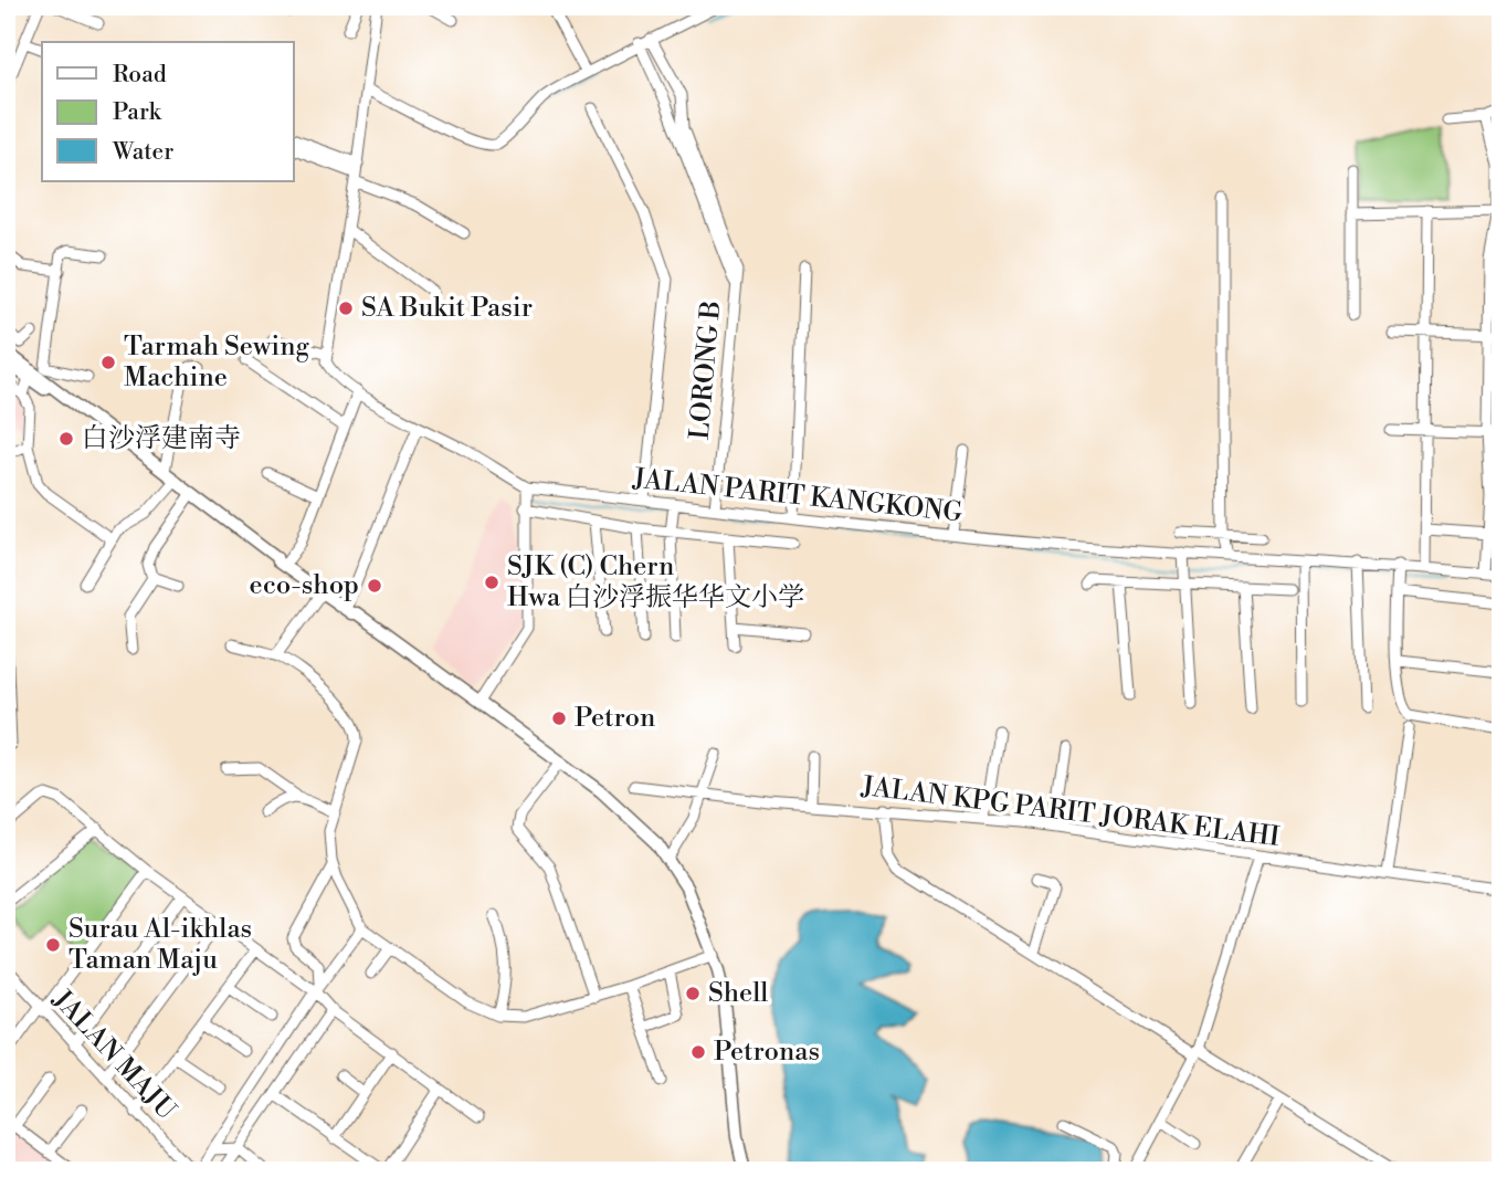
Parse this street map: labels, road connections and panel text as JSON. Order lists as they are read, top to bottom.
{
  "streets": {
    "street": [
      "LORONG B",
      "JALAN PARIT KANGKONG",
      "JALAN KPG PARIT JORAK ELAHI",
      "JALAN MAJU"
    ]
  },
  "crossings": [
    ["LORONG B", "JALAN PARIT KANGKONG"]
  ],
  "places": [
    "SA Bukit Pasir",
    "Tarmah Sewing Machine",
    "白沙浮建南寺",
    "SJK (C) Chern Hwa 白沙浮振华华文小学",
    "eco-shop",
    "Petron",
    "Surau Al-ikhlas Taman Maju",
    "Shell",
    "Petronas"
  ],
  "legend": ["Road", "Park", "Water"]
}
